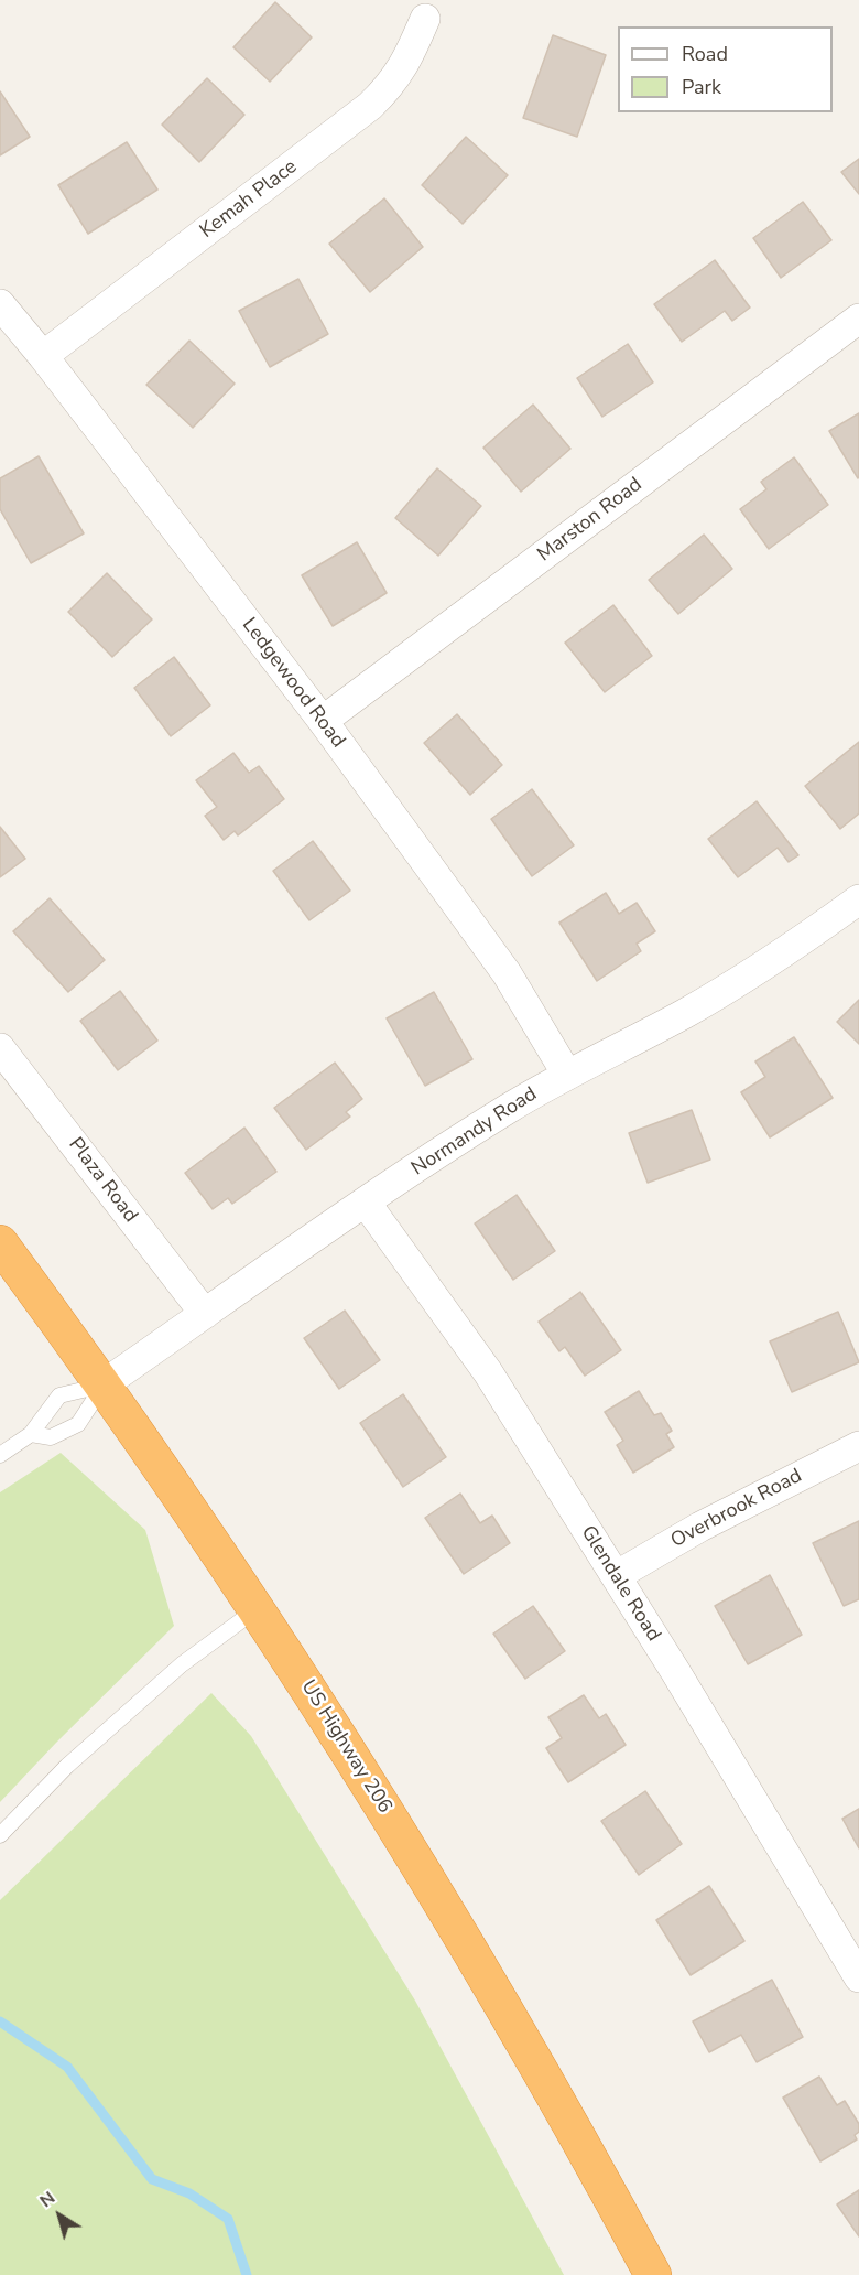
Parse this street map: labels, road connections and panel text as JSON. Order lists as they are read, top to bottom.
{
  "streets": {
    "highway": ["US Highway 206"],
    "street": [
      "Kemah Place",
      "Marston Road",
      "Ledgewood Road",
      "Normandy Road",
      "Plaza Road",
      "Overbrook Road",
      "Glendale Road"
    ]
  },
  "crossings": [
    ["Kemah Place", "Ledgewood Road"],
    ["Marston Road", "Ledgewood Road"],
    ["Ledgewood Road", "Normandy Road"],
    ["Normandy Road", "Plaza Road"],
    ["Normandy Road", "Glendale Road"],
    ["Normandy Road", "US Highway 206"],
    ["Overbrook Road", "Glendale Road"]
  ],
  "legend": ["Road", "Park"],
  "north": "top left"
}
